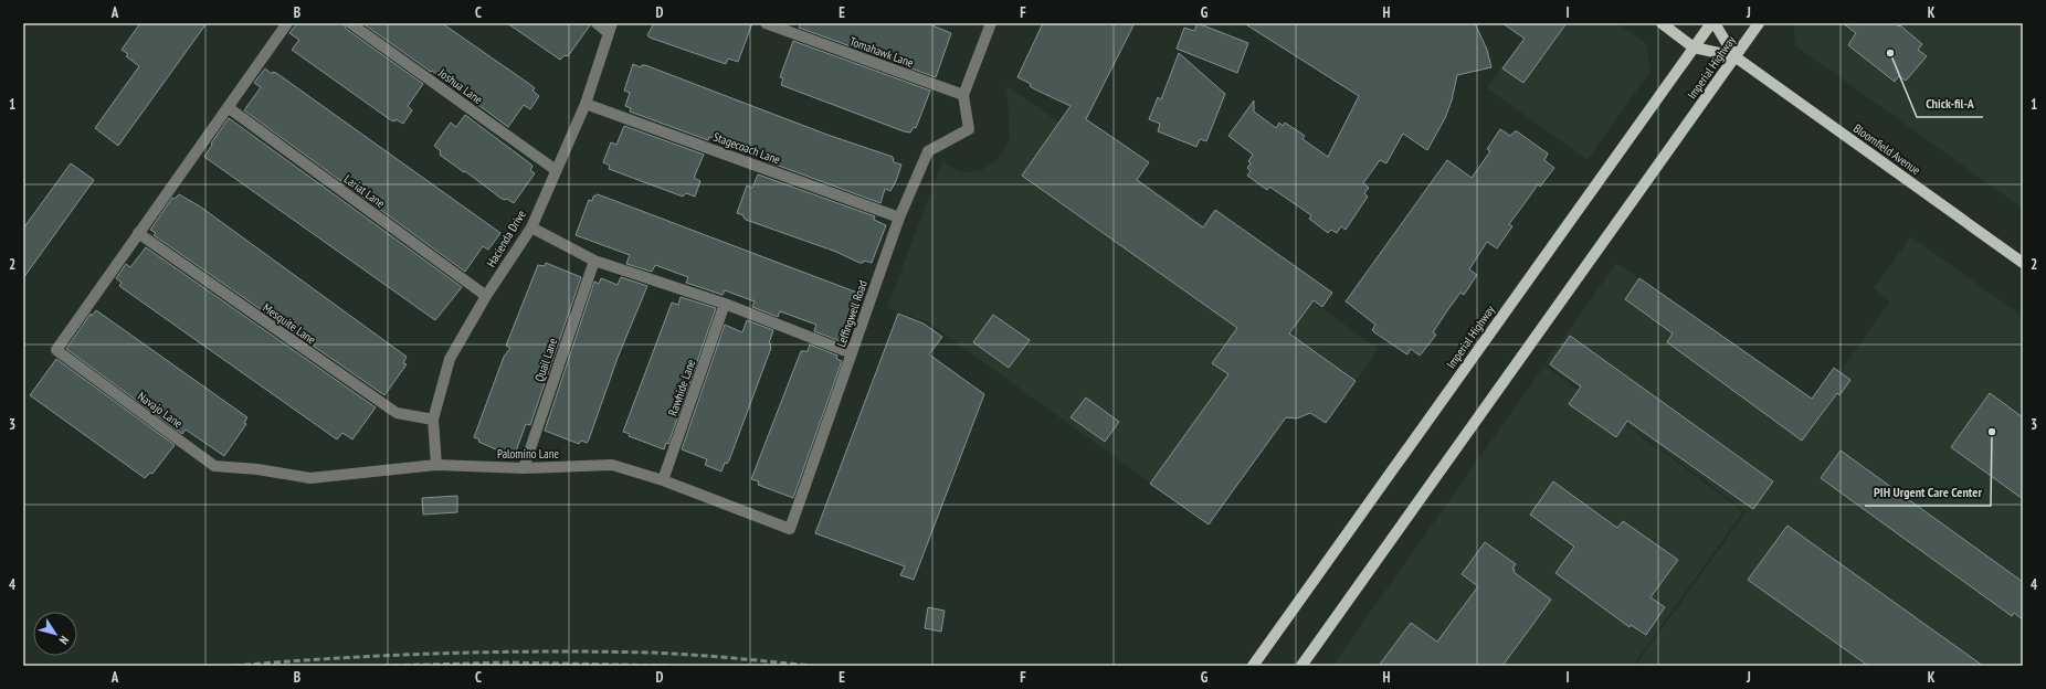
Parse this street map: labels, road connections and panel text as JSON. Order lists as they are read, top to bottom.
{
  "streets": {
    "main road": ["Imperial Highway", "Bloomfield Avenue"],
    "street": [
      "Tomahawk Lane",
      "Joshua Lane",
      "Stagecoach Lane",
      "Lariat Lane",
      "Hacienda Drive",
      "Leffingwell Road",
      "Mesquite Lane",
      "Quail Lane",
      "Rawhide Lane",
      "Navajo Lane",
      "Palomino Lane"
    ]
  },
  "crossings": [
    ["Tomahawk Lane", "Leffingwell Road"],
    ["Imperial Highway", "Bloomfield Avenue"],
    ["Joshua Lane", "Hacienda Drive"],
    ["Stagecoach Lane", "Hacienda Drive"],
    ["Stagecoach Lane", "Leffingwell Road"],
    ["Lariat Lane", "Hacienda Drive"],
    ["Hacienda Drive", "Mesquite Lane"],
    ["Hacienda Drive", "Palomino Lane"],
    ["Leffingwell Road", "Palomino Lane"],
    ["Mesquite Lane", "Navajo Lane"],
    ["Quail Lane", "Palomino Lane"],
    ["Rawhide Lane", "Palomino Lane"],
    ["Navajo Lane", "Palomino Lane"]
  ],
  "places": ["Chick-fil-A", "PIH Urgent Care Center"],
  "north": "bottom right",
  "grid": {
    "columns": [
      "A",
      "B",
      "C",
      "D",
      "E",
      "F",
      "G",
      "H",
      "I",
      "J",
      "K"
    ],
    "rows": [
      "1",
      "2",
      "3",
      "4"
    ]
  }
}
